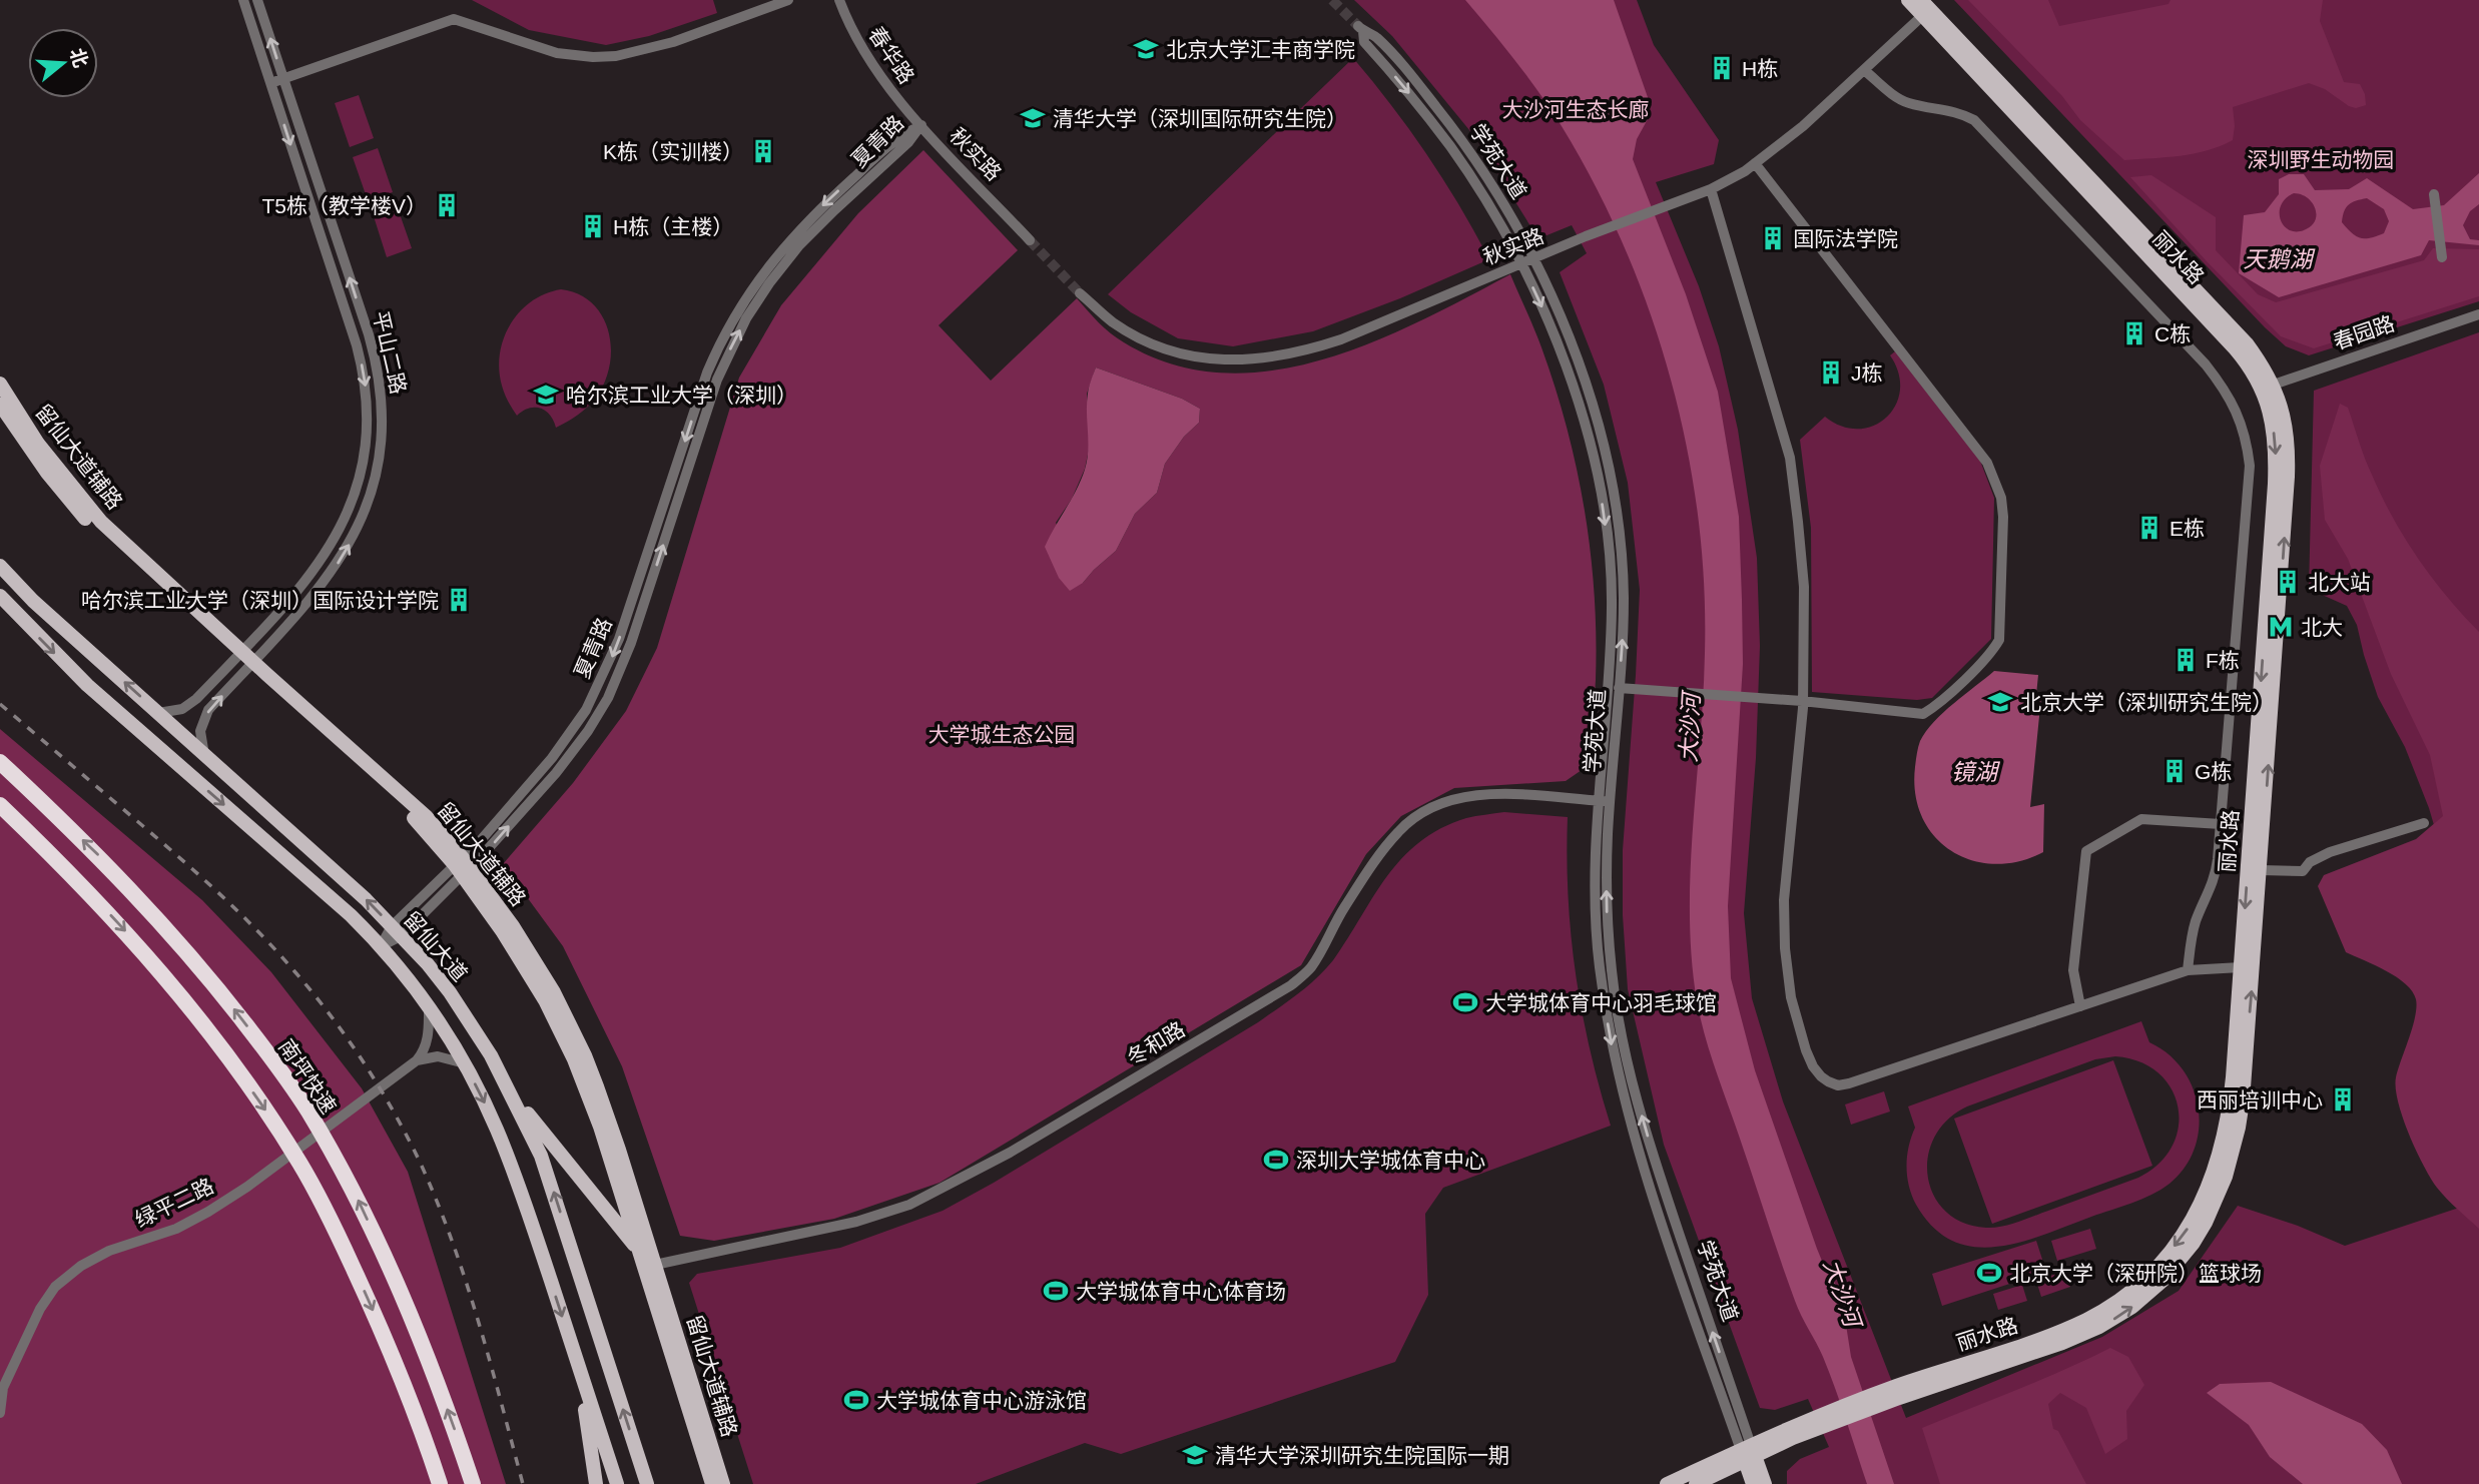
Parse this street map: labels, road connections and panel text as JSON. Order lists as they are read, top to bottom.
{
  "streets": {
    "highway": ["南坪快速"],
    "main road": [
      "学苑大道",
      "丽水路",
      "留仙大道辅路",
      "留仙大道"
    ],
    "street": [
      "春华路",
      "夏青路",
      "秋实路",
      "春园路",
      "平山二路",
      "冬和路",
      "绿平二路"
    ]
  },
  "crossings": [
    ["春华路", "夏青路"],
    ["春华路", "秋实路"],
    ["夏青路", "秋实路"],
    ["夏青路", "留仙大道辅路"],
    ["夏青路", "留仙大道"],
    ["秋实路", "学苑大道"],
    ["秋实路", "丽水路"],
    ["学苑大道", "丽水路"],
    ["学苑大道", "冬和路"],
    ["丽水路", "春园路"],
    ["平山二路", "留仙大道辅路"],
    ["平山二路", "留仙大道"],
    ["留仙大道辅路", "冬和路"]
  ],
  "water": ["天鹅湖", "大沙河", "镜湖"],
  "parks": ["大沙河生态长廊", "深圳野生动物园", "大学城生态公园"],
  "places": {
    "school or university": [
      "北京大学汇丰商学院",
      "清华大学（深圳国际研究生院）",
      "哈尔滨工业大学（深圳）",
      "北京大学（深圳研究生院）",
      "清华大学深圳研究生院国际一期"
    ],
    "building": [
      "H栋",
      "K栋（实训楼）",
      "T5栋（教学楼V）",
      "H栋（主楼）",
      "国际法学院",
      "C栋",
      "J栋",
      "E栋",
      "北大站",
      "哈尔滨工业大学（深圳）国际设计学院",
      "F栋",
      "G栋",
      "西丽培训中心"
    ],
    "metro station": ["北大"],
    "sports": [
      "大学城体育中心羽毛球馆",
      "深圳大学城体育中心",
      "北京大学（深研院）篮球场",
      "大学城体育中心体育场",
      "大学城体育中心游泳馆"
    ]
  },
  "north": "right"
}
